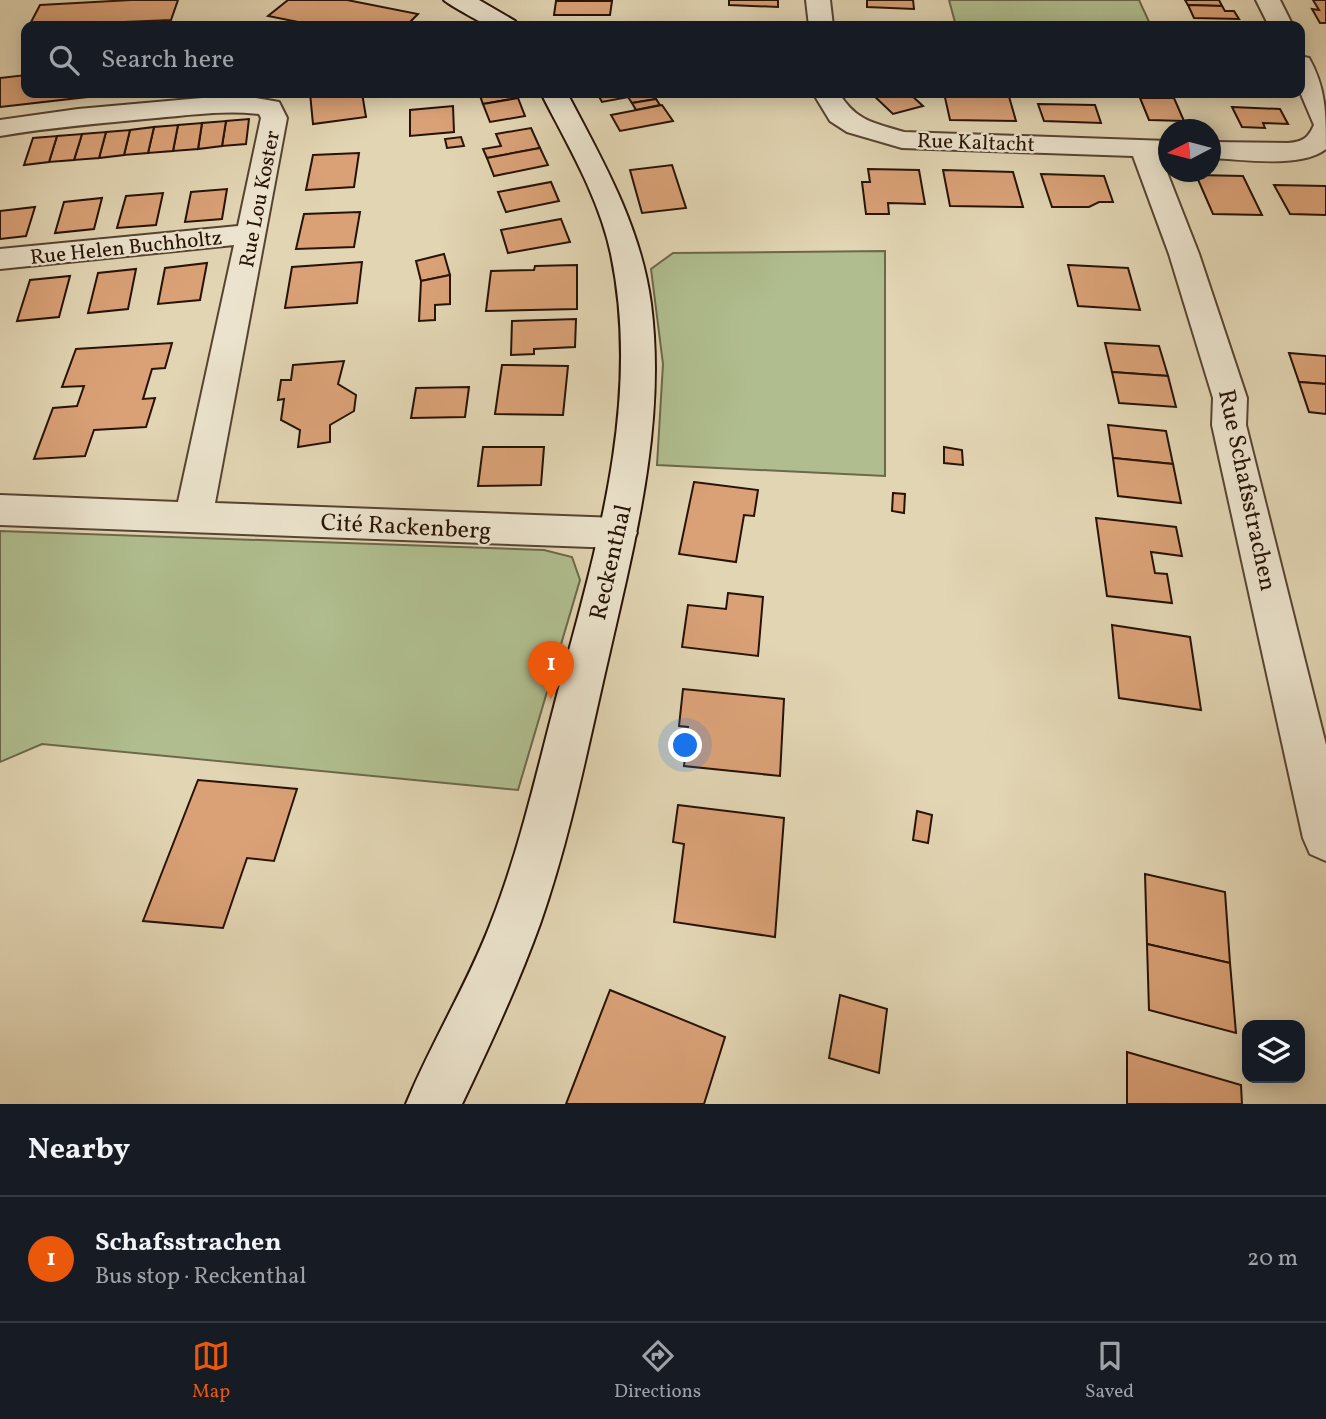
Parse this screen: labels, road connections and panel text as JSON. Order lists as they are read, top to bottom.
{
  "streets": {
    "street": [
      "Rue Kaltacht",
      "Rue Lou Koster",
      "Rue Helen Buchholtz",
      "Rue Schafsstrachen",
      "Cité Rackenberg",
      "Reckenthal"
    ]
  },
  "crossings": [
    ["Rue Kaltacht", "Rue Schafsstrachen"],
    ["Rue Lou Koster", "Rue Helen Buchholtz"],
    ["Rue Lou Koster", "Cité Rackenberg"],
    ["Cité Rackenberg", "Reckenthal"]
  ],
  "north": "left",
  "page": {
    "search": "Search here",
    "pins": "1",
    "heading": "Nearby",
    "list": [
      {
        "mark": "1",
        "name": "Schafsstrachen",
        "note": "Bus stop · Reckenthal",
        "value": "20 m"
      }
    ],
    "nav": ["Map", "Directions", "Saved"]
  }
}
